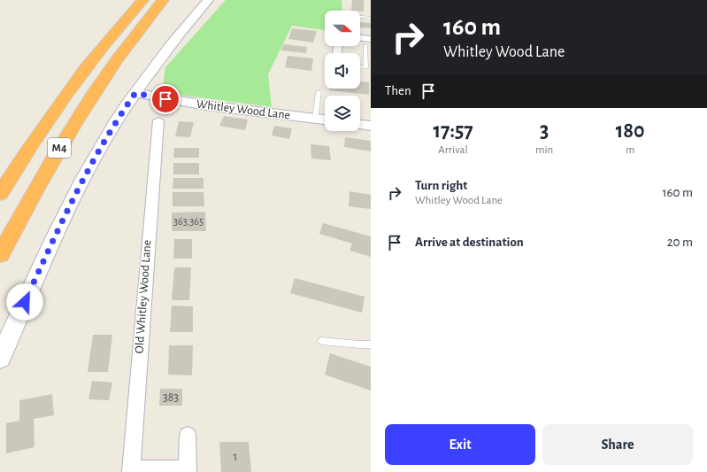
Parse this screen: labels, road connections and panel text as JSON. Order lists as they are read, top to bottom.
{
  "streets": {
    "highway": ["M4"],
    "main road": ["Whitley Wood Lane"],
    "street": ["Old Whitley Wood Lane"]
  },
  "house_numbers": ["363,365", "383", "1"],
  "north": "right",
  "page": {
    "turn": ["160 m", "Whitley Wood Lane"],
    "then": "Then",
    "eta": [
      "17:57",
      "Arrival",
      "3",
      "min",
      "180",
      "m"
    ],
    "list": [
      {
        "name": "Turn right",
        "note": "Whitley Wood Lane",
        "value": "160 m"
      },
      {
        "name": "Arrive at destination",
        "value": "20 m"
      }
    ],
    "buttons": ["Exit", "Share"]
  }
}
